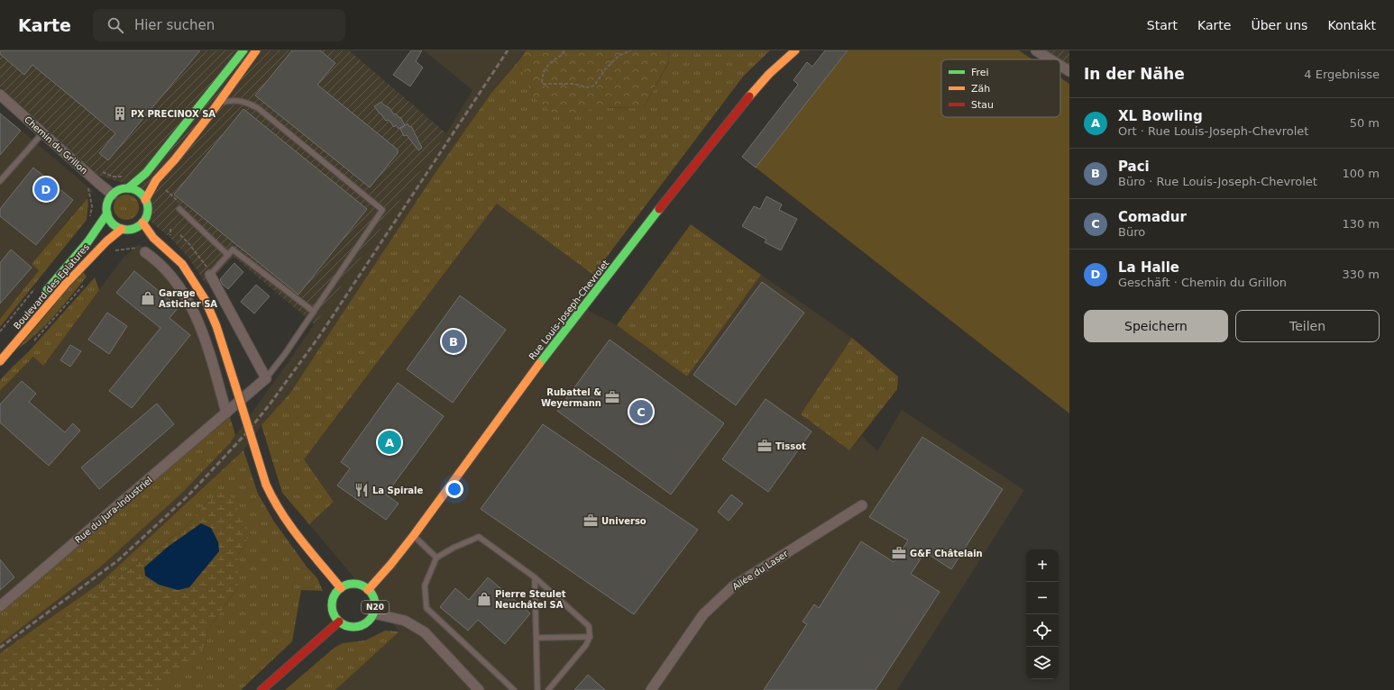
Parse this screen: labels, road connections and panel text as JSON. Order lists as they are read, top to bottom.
{
  "streets": {
    "main road": ["Boulevard des Eplatures", "Rue Louis-Joseph-Chevrolet", "N20"],
    "street": ["Chemin du Grillon", "Rue du Jura-Industriel", "Allée du Laser"]
  },
  "crossings": [
    ["Chemin du Grillon", "Boulevard des Eplatures"],
    ["Rue Louis-Joseph-Chevrolet", "N20"]
  ],
  "places": {
    "building": ["PX PRECINOX SA"],
    "shop": ["Garage Asticher SA", "Pierre Steulet Neuchâtel SA"],
    "office": [
      "Rubattel & Weyermann",
      "Tissot",
      "Universo",
      "G&F Châtelain"
    ],
    "restaurant": ["La Spirale"]
  },
  "legend": ["Frei", "Zäh", "Stau"],
  "page": {
    "header": "Karte",
    "search": "Hier suchen",
    "nav": [
      "Start",
      "Karte",
      "Über uns",
      "Kontakt"
    ],
    "heading": ["In der Nähe", "4 Ergebnisse"],
    "list": [
      {
        "mark": "A",
        "name": "XL Bowling",
        "note": "Ort · Rue Louis-Joseph-Chevrolet",
        "value": "50 m"
      },
      {
        "mark": "B",
        "name": "Paci",
        "note": "Büro · Rue Louis-Joseph-Chevrolet",
        "value": "100 m"
      },
      {
        "mark": "C",
        "name": "Comadur",
        "note": "Büro",
        "value": "130 m"
      },
      {
        "mark": "D",
        "name": "La Halle",
        "note": "Geschäft · Chemin du Grillon",
        "value": "330 m"
      }
    ],
    "pins": [
      "D",
      "B",
      "C",
      "A"
    ],
    "buttons": ["Speichern", "Teilen"],
    "map_buttons": ["+", "−"]
  }
}
